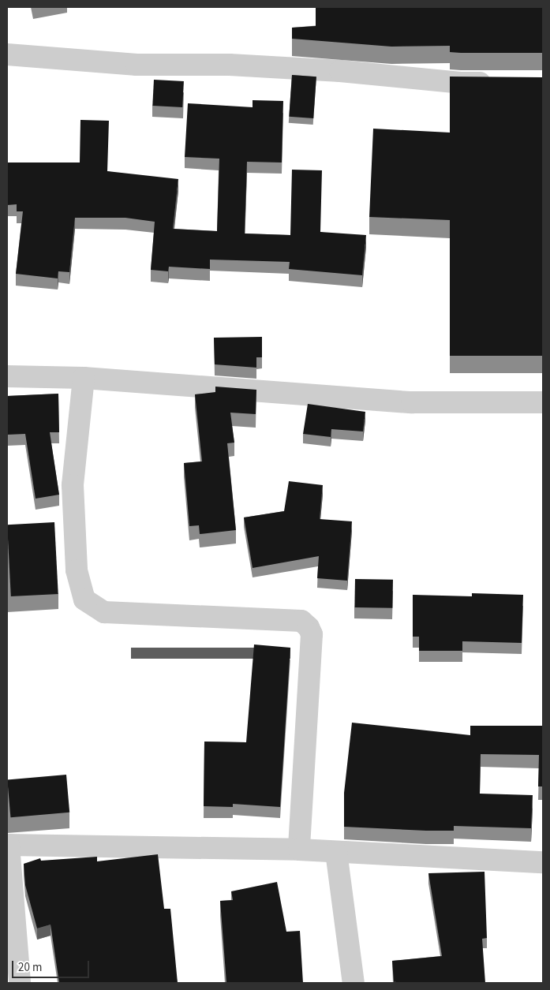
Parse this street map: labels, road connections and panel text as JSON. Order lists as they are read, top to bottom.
{
  "scale_bar": "20 m"
}
